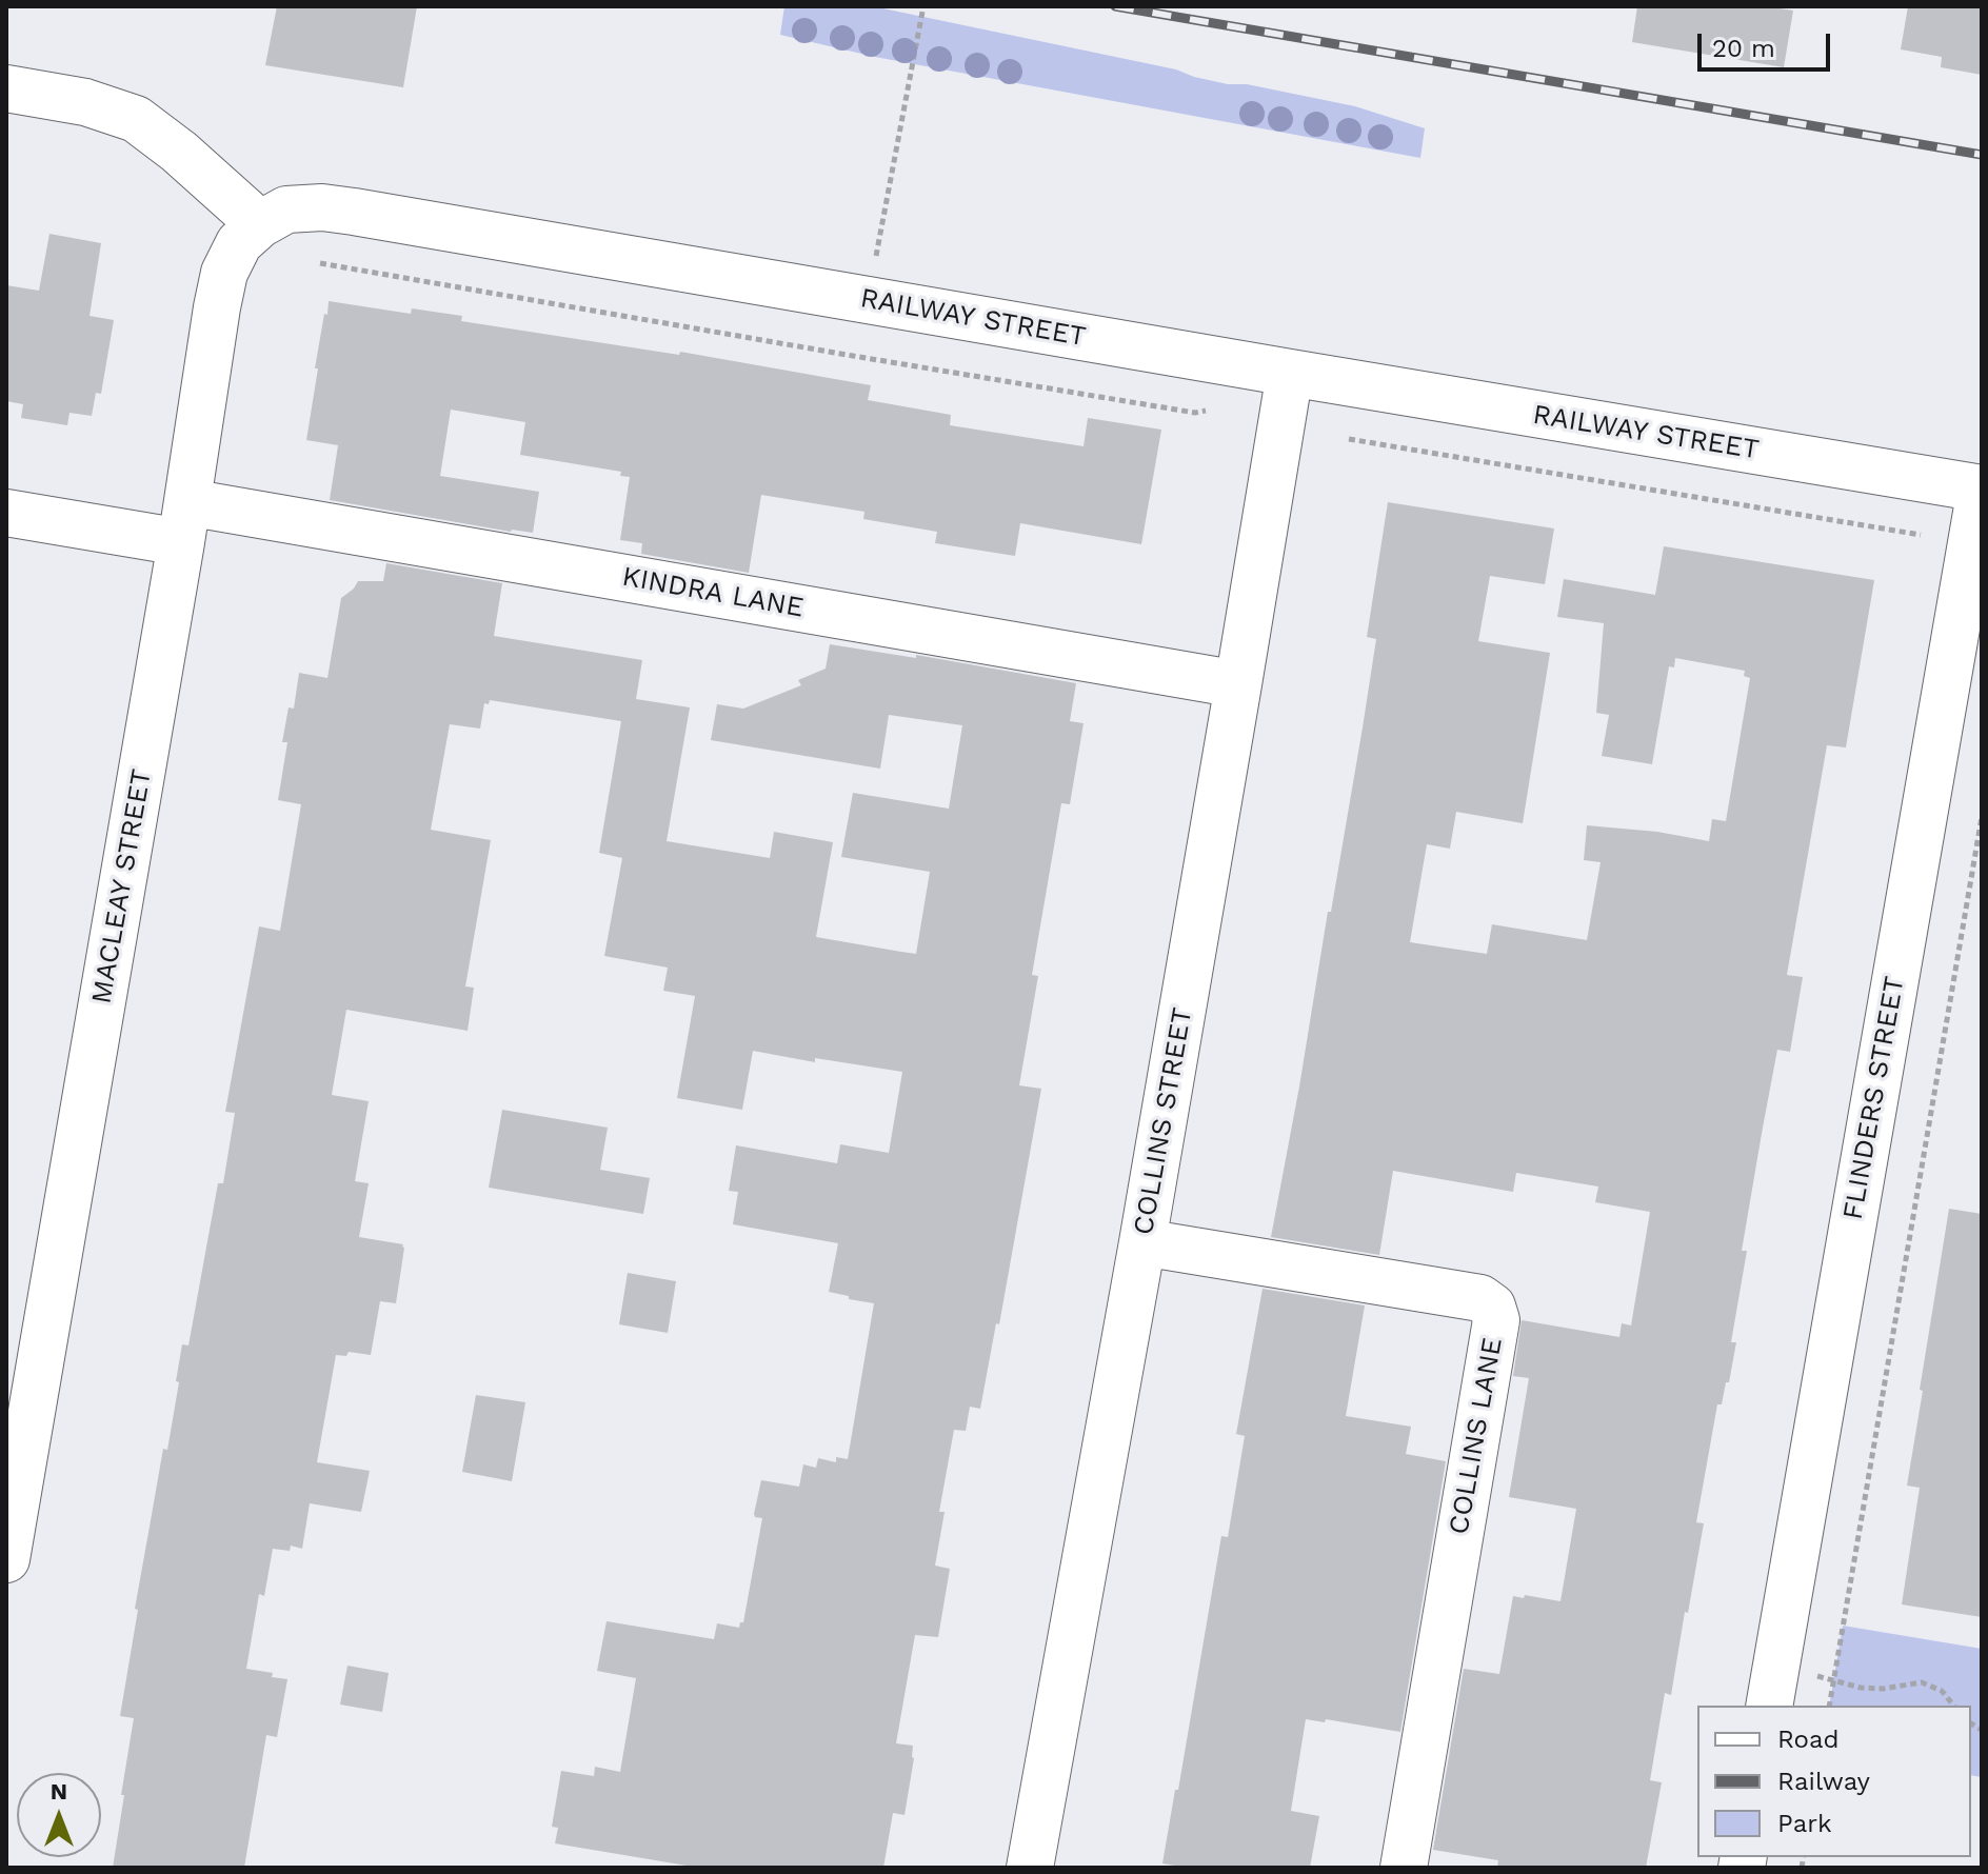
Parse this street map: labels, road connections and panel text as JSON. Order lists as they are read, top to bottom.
{
  "streets": {
    "street": [
      "RAILWAY STREET",
      "KINDRA LANE",
      "MACLEAY STREET",
      "FLINDERS STREET",
      "COLLINS STREET",
      "COLLINS LANE"
    ]
  },
  "crossings": [
    ["RAILWAY STREET", "MACLEAY STREET"],
    ["RAILWAY STREET", "FLINDERS STREET"],
    ["RAILWAY STREET", "COLLINS STREET"],
    ["KINDRA LANE", "MACLEAY STREET"],
    ["KINDRA LANE", "COLLINS STREET"],
    ["COLLINS STREET", "COLLINS LANE"]
  ],
  "legend": ["Road", "Railway", "Park"],
  "scale_bar": "20 m",
  "north": "top"
}
